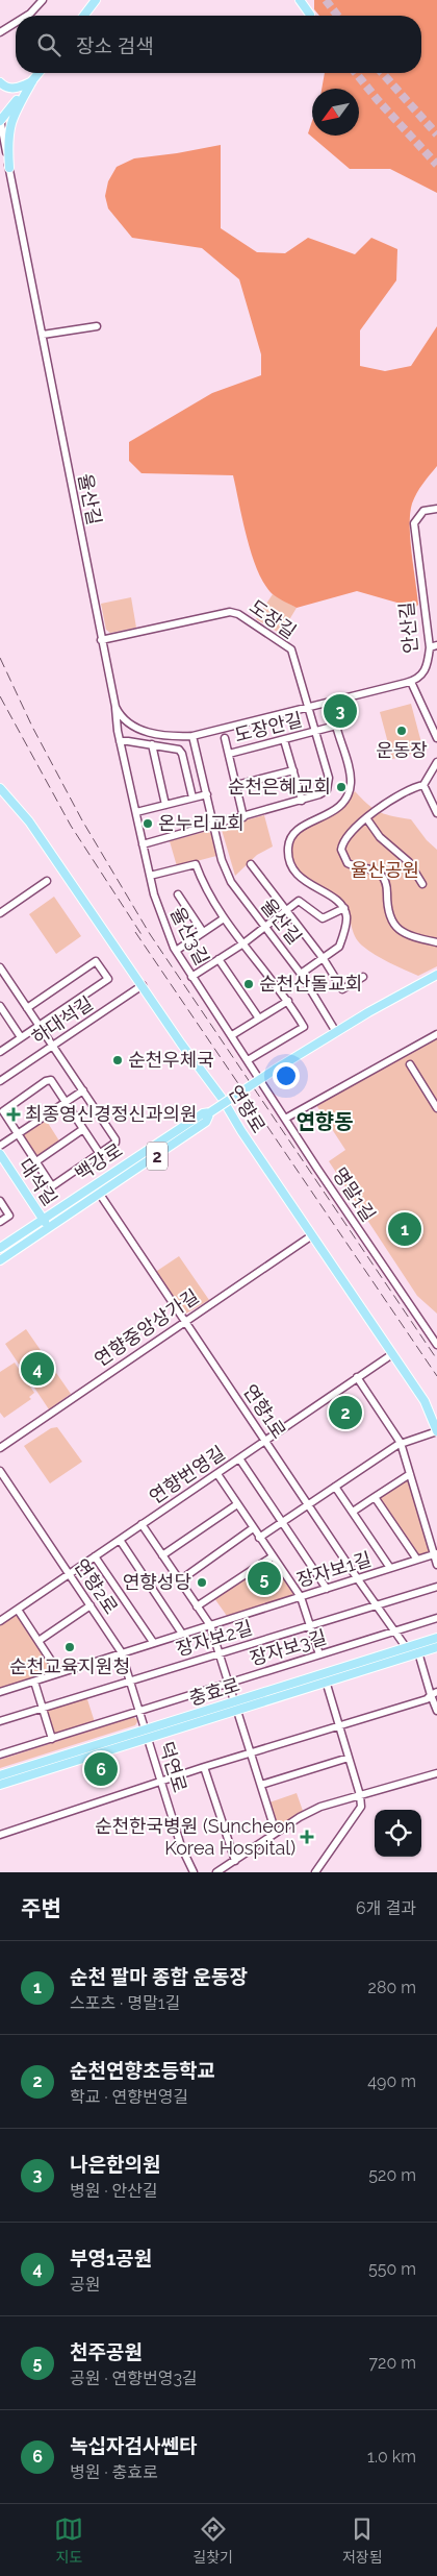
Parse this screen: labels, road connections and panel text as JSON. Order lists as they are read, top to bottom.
{
  "streets": {
    "main road": [
      "연향로",
      "2",
      "백강로",
      "대석길",
      "충효로"
    ],
    "street": [
      "율산길",
      "도장길",
      "안산길",
      "도장안길",
      "율산3길",
      "하대석길",
      "명말1길",
      "연향중앙상가길",
      "연향1로",
      "연향번영길",
      "장자보1길",
      "연향2로",
      "장자보2길",
      "장자보3길",
      "덕연로"
    ]
  },
  "crossings": [
    ["율산길", "도장길"],
    ["율산길", "율산3길"],
    ["율산길", "2"],
    ["도장길", "도장안길"],
    ["율산3길", "명말1길"],
    ["하대석길", "연향로"],
    ["연향로", "연향중앙상가길"],
    ["연향로", "연향번영길"],
    ["2", "백강로"],
    ["백강로", "대석길"],
    ["백강로", "연향1로"],
    ["연향중앙상가길", "연향1로"],
    ["연향1로", "연향번영길"],
    ["연향1로", "장자보1길"],
    ["연향1로", "장자보2길"],
    ["연향1로", "장자보3길"],
    ["연향1로", "충효로"],
    ["연향번영길", "연향2로"],
    ["장자보1길", "연향2로"],
    ["연향2로", "장자보2길"],
    ["연향2로", "장자보3길"],
    ["연향2로", "충효로"],
    ["연향2로", "덕연로"],
    ["충효로", "덕연로"]
  ],
  "districts": ["연향동"],
  "parks": ["율산공원"],
  "places": {
    "other": [
      "운동장",
      "순천은혜교회",
      "온누리교회",
      "순천산돌교회",
      "순천우체국",
      "연향성당",
      "순천교육지원청"
    ],
    "health": ["최종영신경정신과의원", "순천한국병원 (Suncheon Korea Hospital)"]
  },
  "north": "bottom left",
  "page": {
    "search": "장소 검색",
    "pins": [
      "3",
      "1",
      "4",
      "2",
      "5",
      "6"
    ],
    "heading": ["주변", "6개 결과"],
    "list": [
      {
        "mark": "1",
        "name": "순천 팔마 종합 운동장",
        "note": "스포츠 · 명말1길",
        "value": "280 m"
      },
      {
        "mark": "2",
        "name": "순천연향초등학교",
        "note": "학교 · 연향번영길",
        "value": "490 m"
      },
      {
        "mark": "3",
        "name": "나은한의원",
        "note": "병원 · 안산길",
        "value": "520 m"
      },
      {
        "mark": "4",
        "name": "부영1공원",
        "note": "공원",
        "value": "550 m"
      },
      {
        "mark": "5",
        "name": "천주공원",
        "note": "공원 · 연향번영3길",
        "value": "720 m"
      },
      {
        "mark": "6",
        "name": "녹십자검사쎈타",
        "note": "병원 · 충효로",
        "value": "1.0 km"
      }
    ],
    "nav": ["지도", "길찾기", "저장됨"]
  }
}
